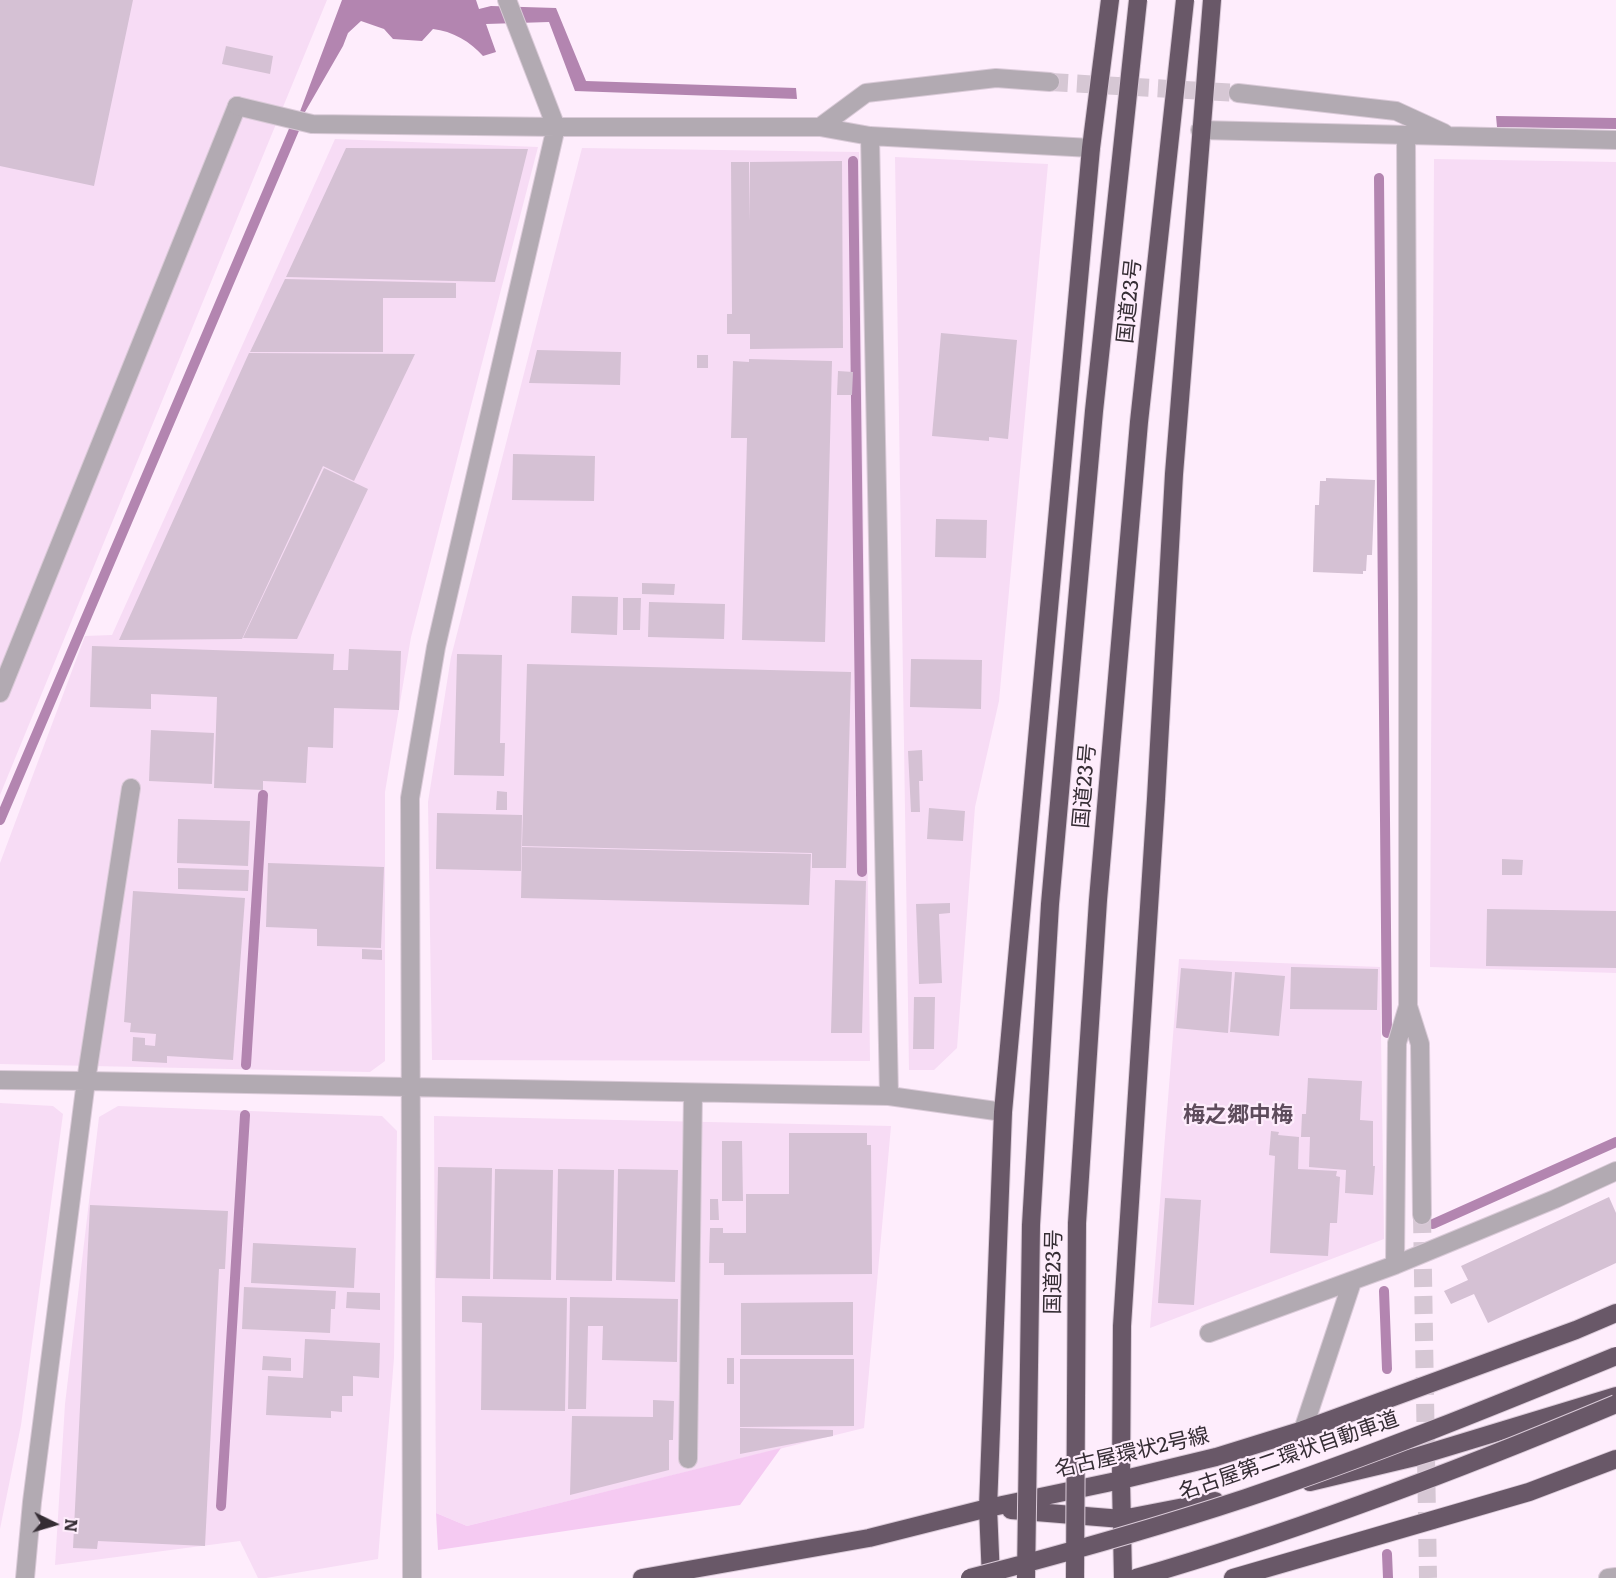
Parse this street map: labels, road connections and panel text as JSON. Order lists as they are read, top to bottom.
{
  "streets": {
    "highway": ["国道23号", "名古屋環状2号線", "名古屋第二環状自動車道"]
  },
  "districts": ["梅之郷中梅"],
  "north": "right"
}
